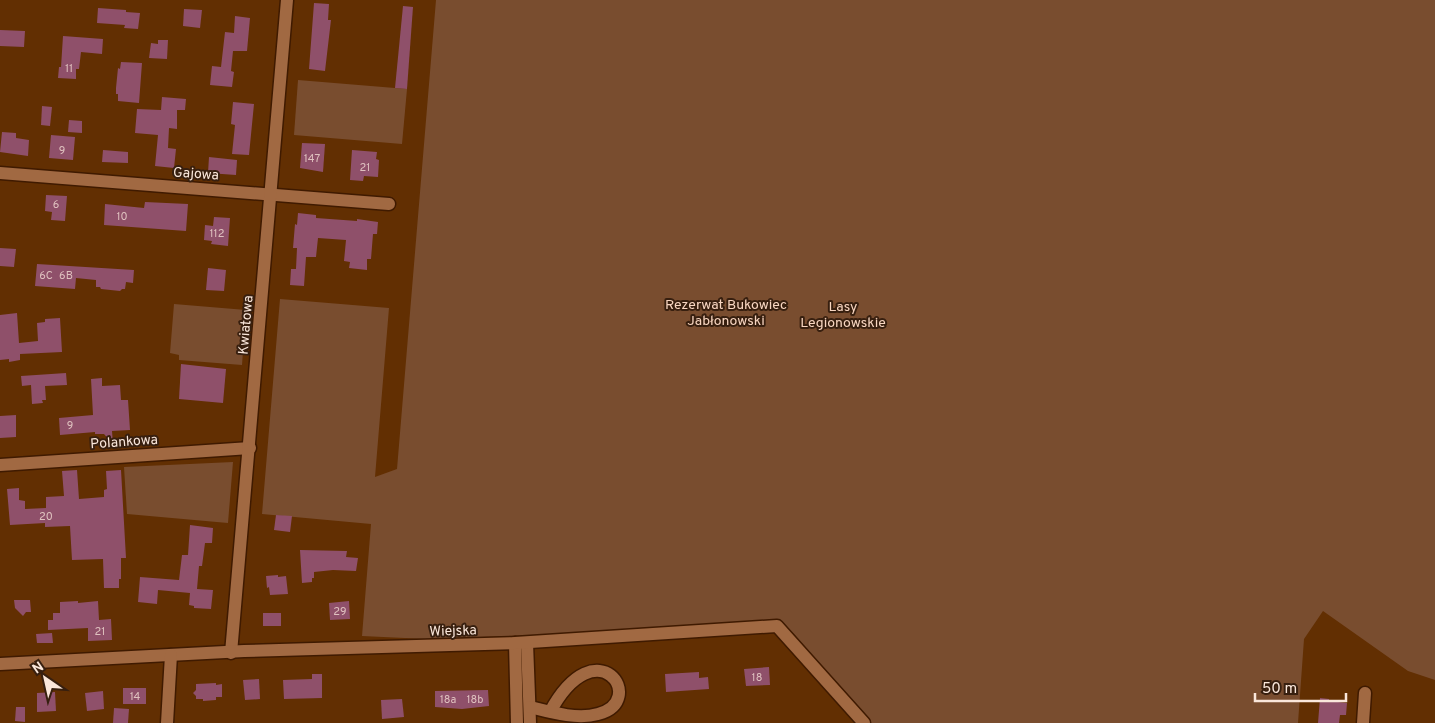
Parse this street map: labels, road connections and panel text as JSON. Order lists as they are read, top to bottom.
{
  "streets": {
    "street": [
      "Gajowa",
      "Kwiatowa",
      "Polankowa",
      "Wiejska"
    ]
  },
  "crossings": [
    ["Gajowa", "Kwiatowa"],
    ["Kwiatowa", "Polankowa"],
    ["Kwiatowa", "Wiejska"]
  ],
  "parks": ["Rezerwat Bukowiec Jabłonowski", "Lasy Legionowskie"],
  "house_numbers": [
    "11",
    "9",
    "147",
    "21",
    "6",
    "10",
    "112",
    "6C",
    "6B",
    "9",
    "20",
    "29",
    "21",
    "18",
    "14",
    "18a",
    "18b"
  ],
  "scale_bar": "50 m",
  "north": "top left"
}
